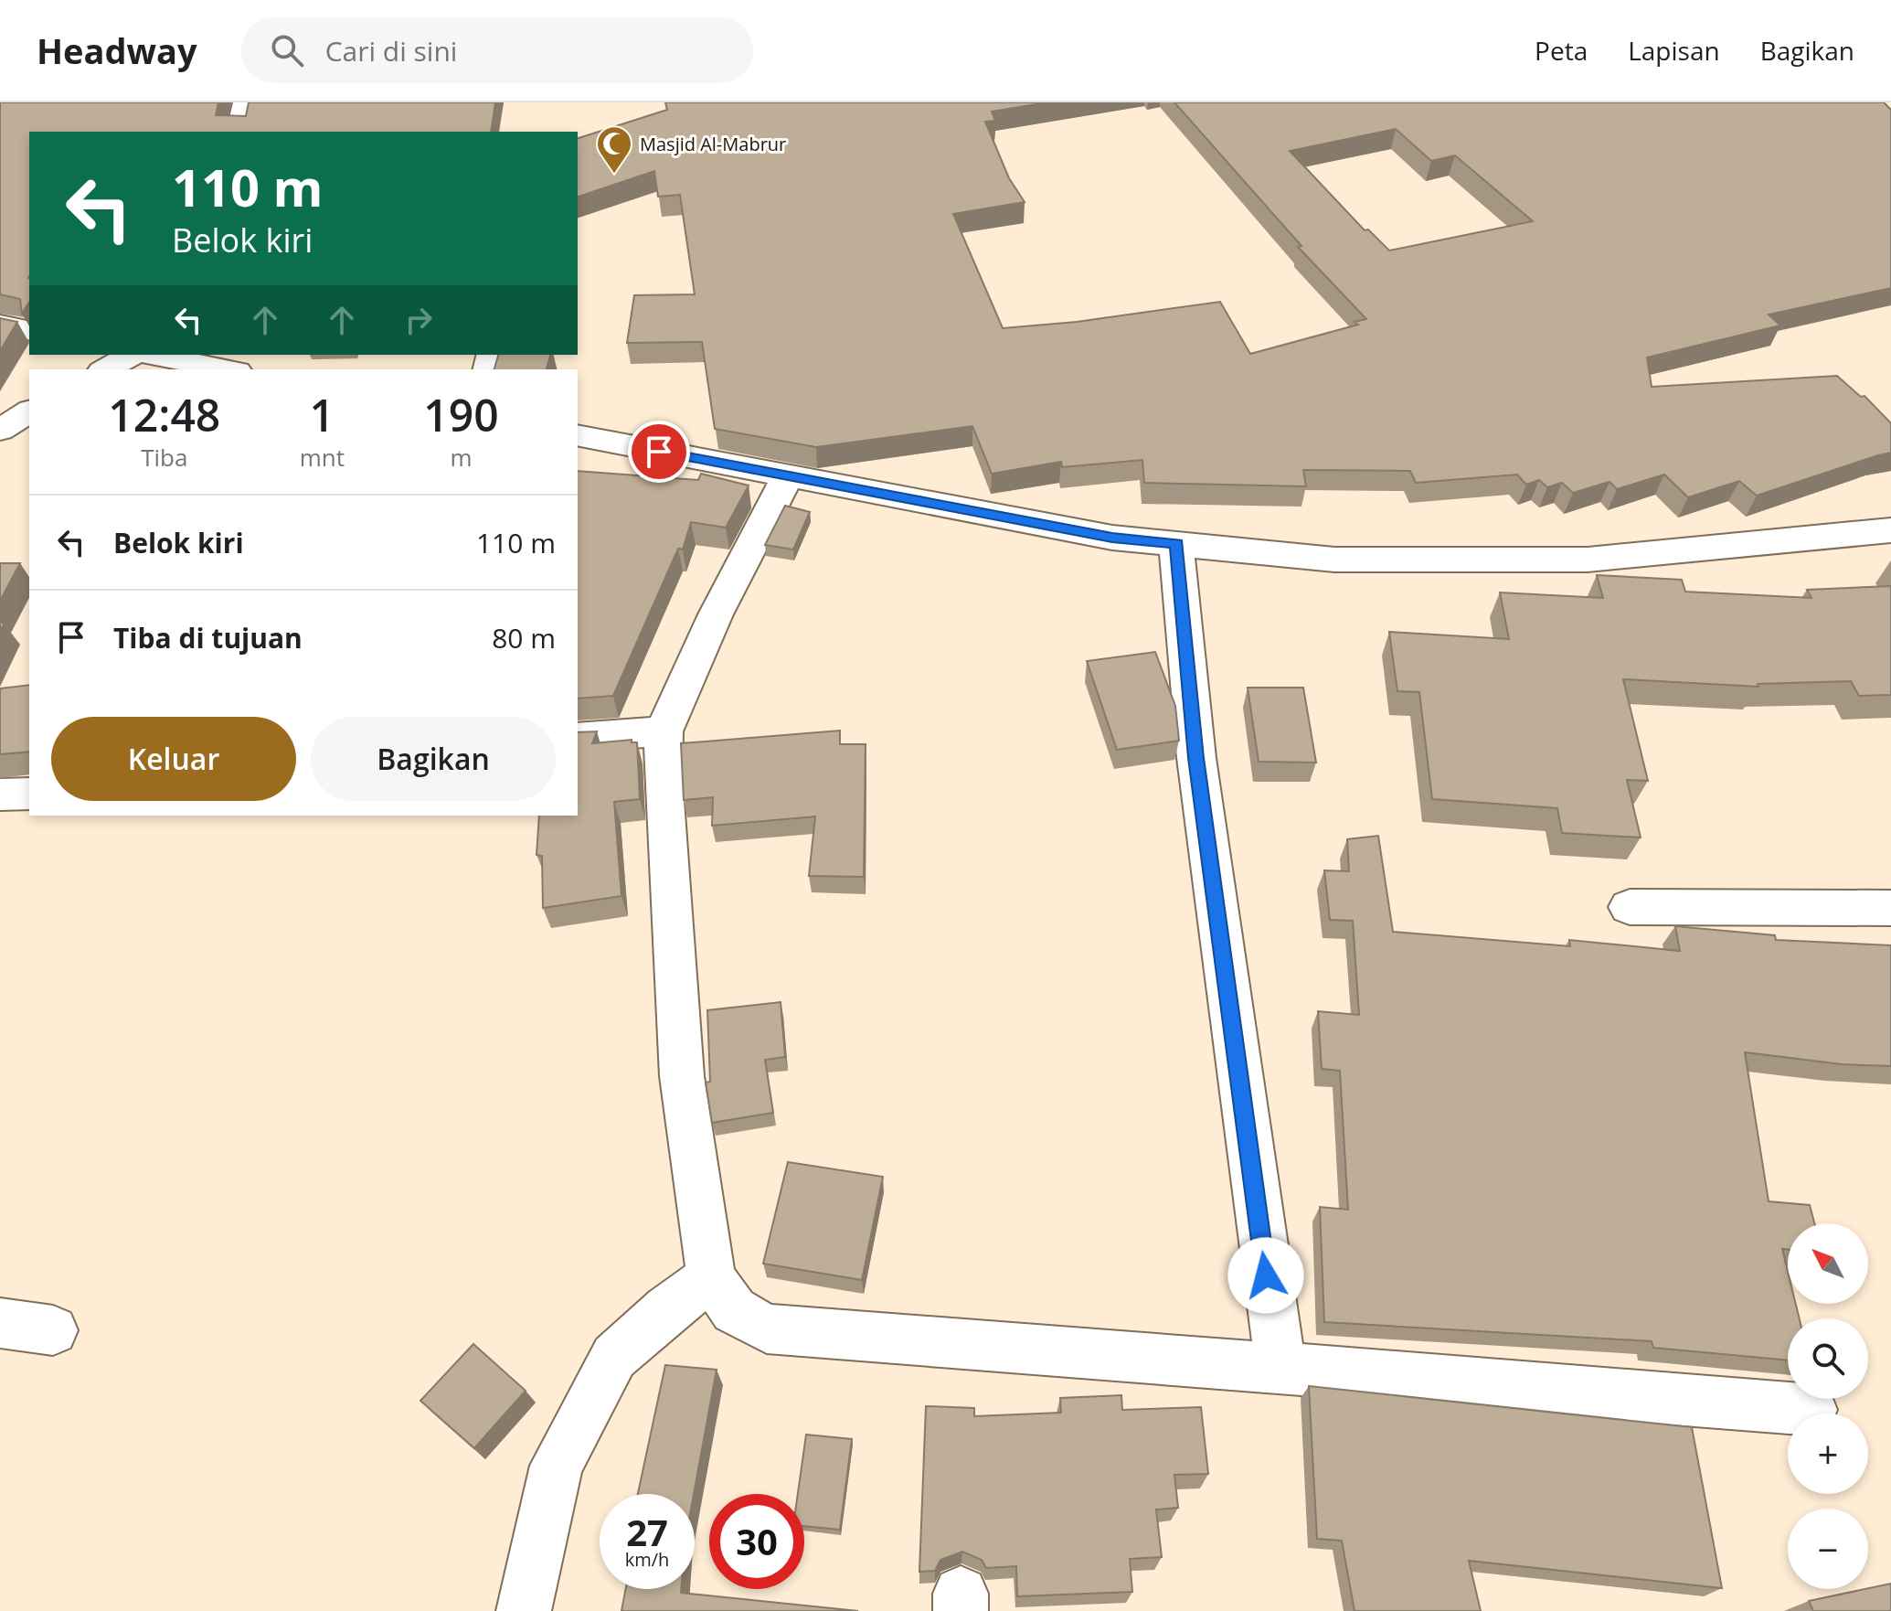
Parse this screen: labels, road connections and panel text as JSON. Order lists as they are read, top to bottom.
{
  "places": {
    "mosque": ["Masjid Al-Mabrur"]
  },
  "north": "top left",
  "page": {
    "header": "Headway",
    "search": "Cari di sini",
    "nav": ["Peta", "Lapisan", "Bagikan"],
    "turn": ["110 m", "Belok kiri"],
    "eta": [
      "12:48",
      "Tiba",
      "1",
      "mnt",
      "190",
      "m"
    ],
    "list": [
      {
        "name": "Belok kiri",
        "value": "110 m"
      },
      {
        "name": "Tiba di tujuan",
        "value": "80 m"
      }
    ],
    "buttons": ["Keluar", "Bagikan"],
    "map_buttons": ["+", "−"],
    "speed": "27 km/h",
    "limit": "30"
  }
}
